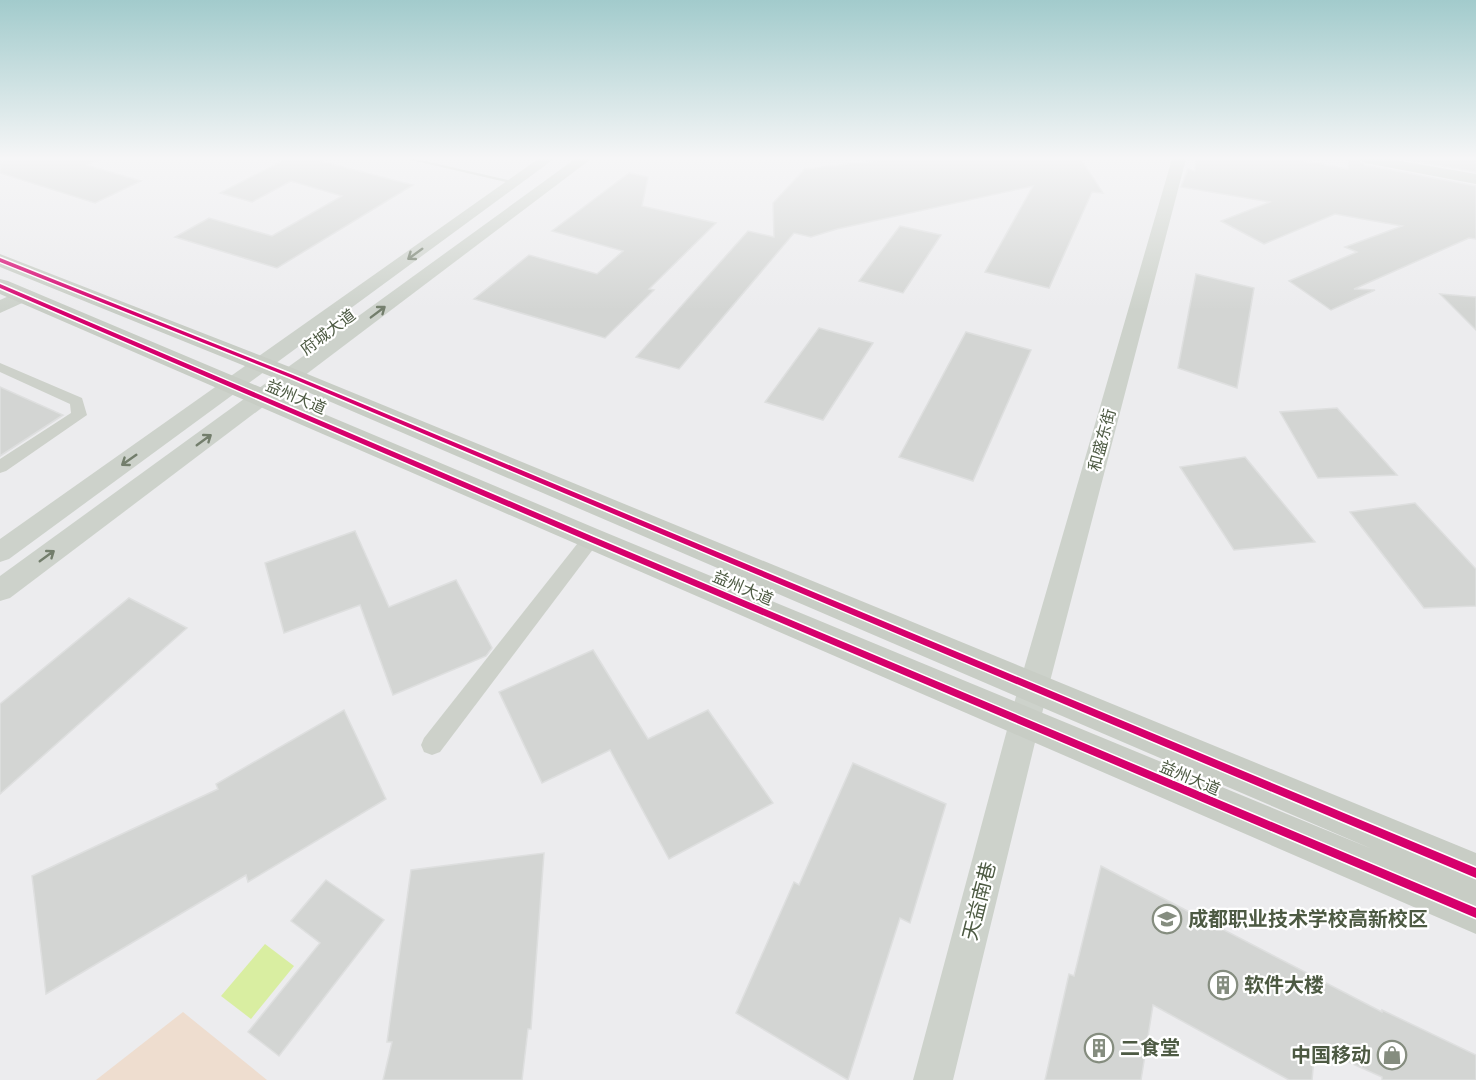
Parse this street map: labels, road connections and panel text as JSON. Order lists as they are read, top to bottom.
{
  "streets": {
    "main road": [
      "府城大道",
      "益州大道",
      "和盛东街",
      "天益南巷"
    ]
  },
  "crossings": [
    ["府城大道", "益州大道"],
    ["益州大道", "和盛东街"],
    ["益州大道", "天益南巷"],
    ["和盛东街", "天益南巷"]
  ],
  "places": {
    "school or university": ["成都职业技术学校高新校区"],
    "building": ["软件大楼", "二食堂"],
    "shop": ["中国移动"]
  }
}
